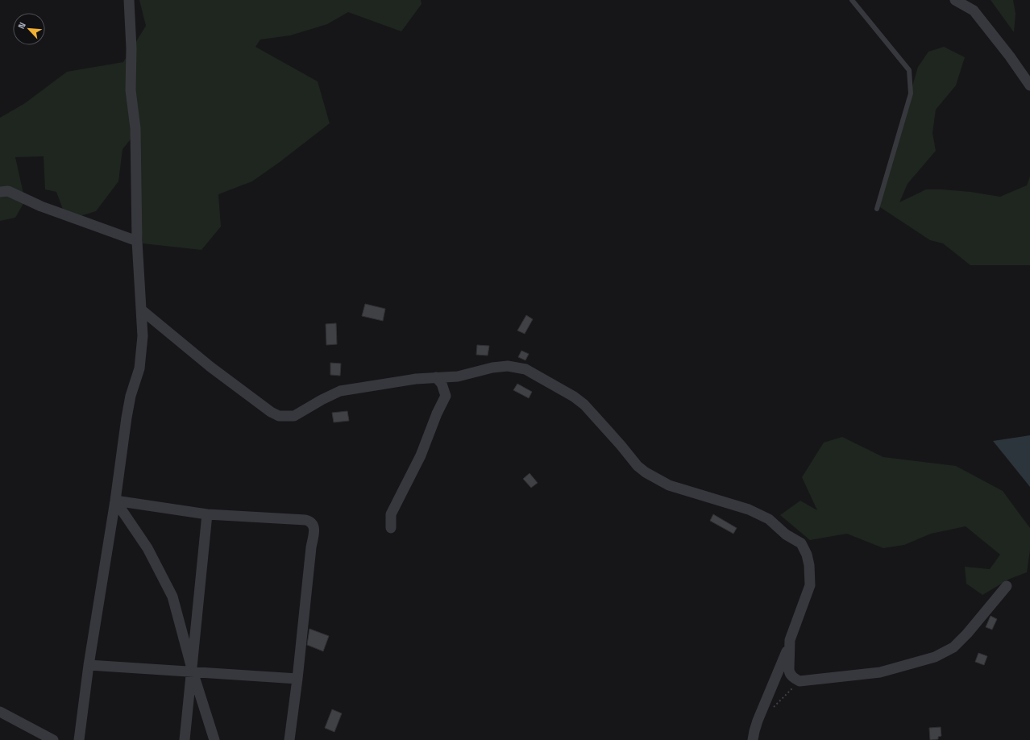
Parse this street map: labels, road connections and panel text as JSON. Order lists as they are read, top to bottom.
{
  "north": "top left"
}
